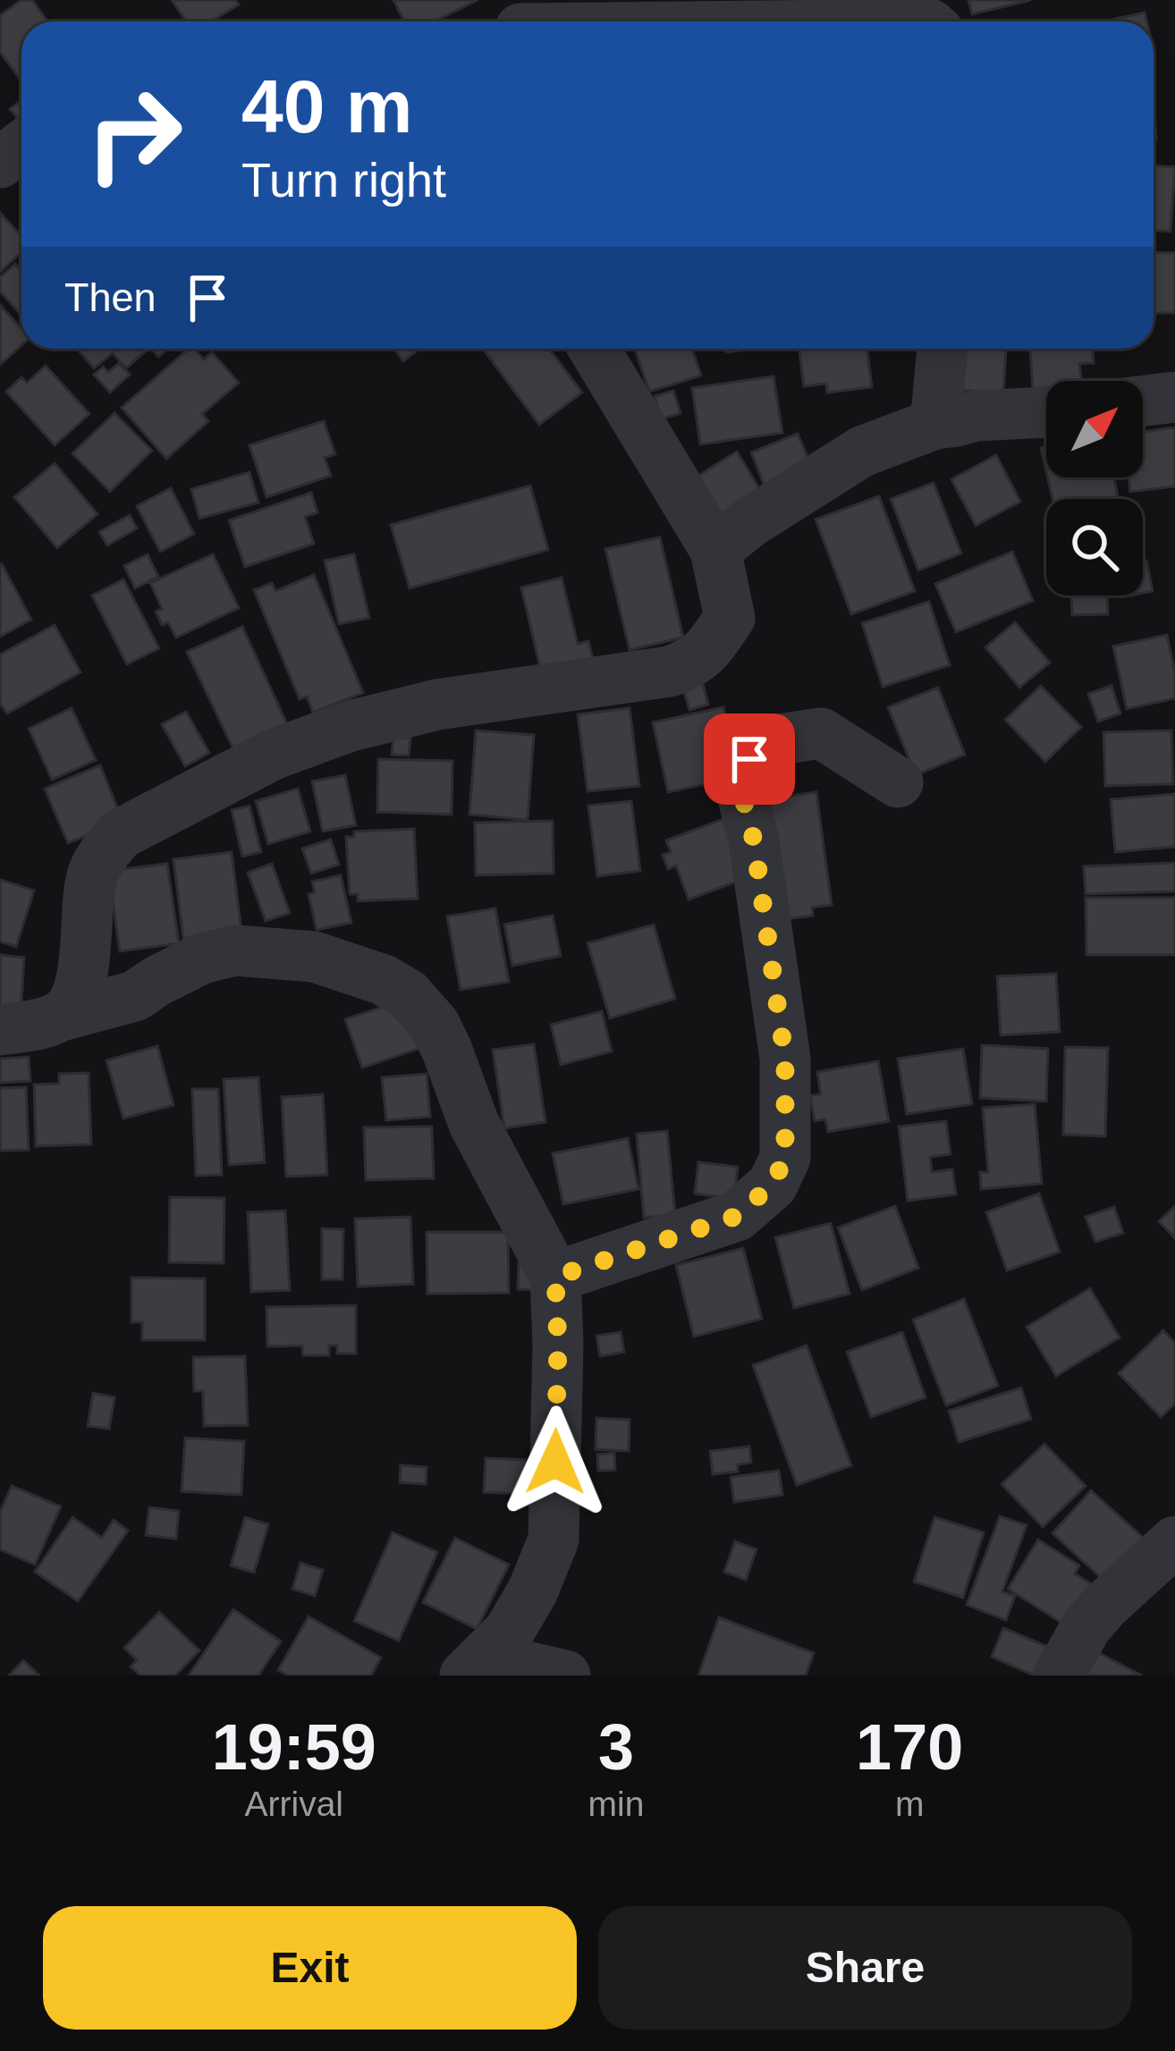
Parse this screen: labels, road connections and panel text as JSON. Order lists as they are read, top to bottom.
{
  "north": "top right",
  "page": {
    "turn": ["40 m", "Turn right"],
    "then": "Then",
    "eta": [
      "19:59",
      "Arrival",
      "3",
      "min",
      "170",
      "m"
    ],
    "buttons": ["Exit", "Share"]
  }
}
